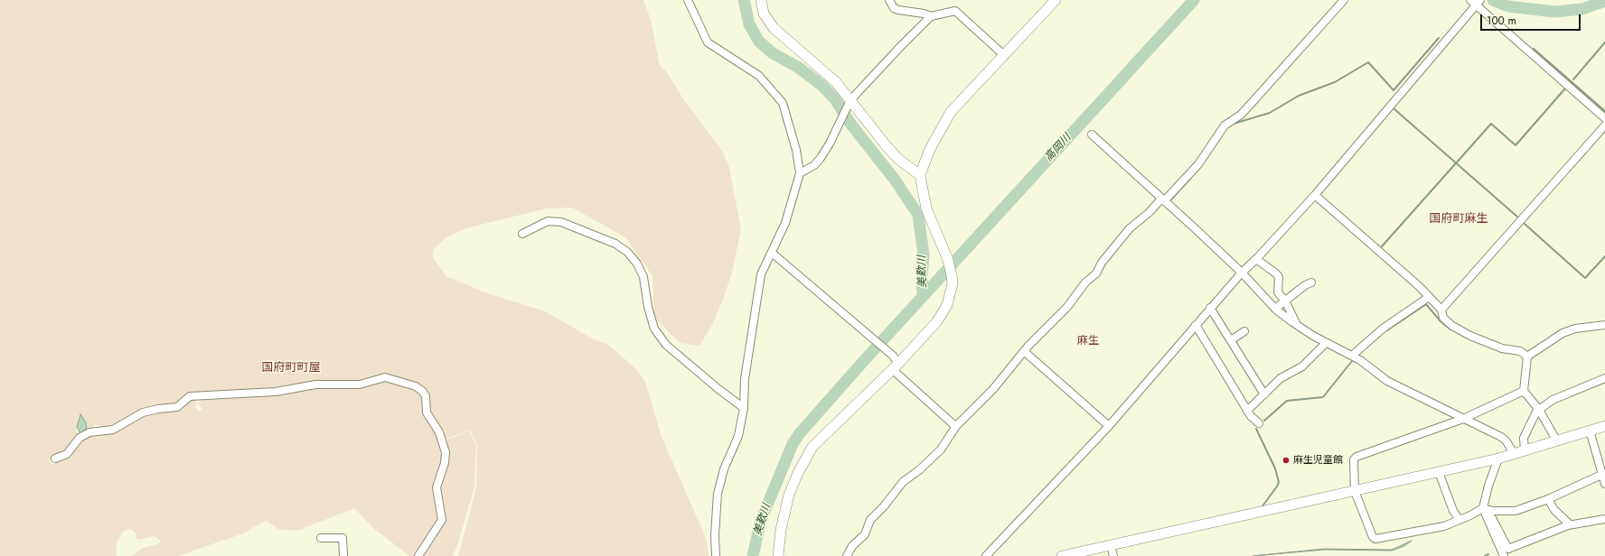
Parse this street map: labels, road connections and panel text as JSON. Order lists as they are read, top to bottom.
{
  "districts": ["国府町麻生", "麻生", "国府町町屋"],
  "water": ["高岡川", "美歎川"],
  "places": ["麻生児童館"],
  "scale_bar": "100 m"
}
